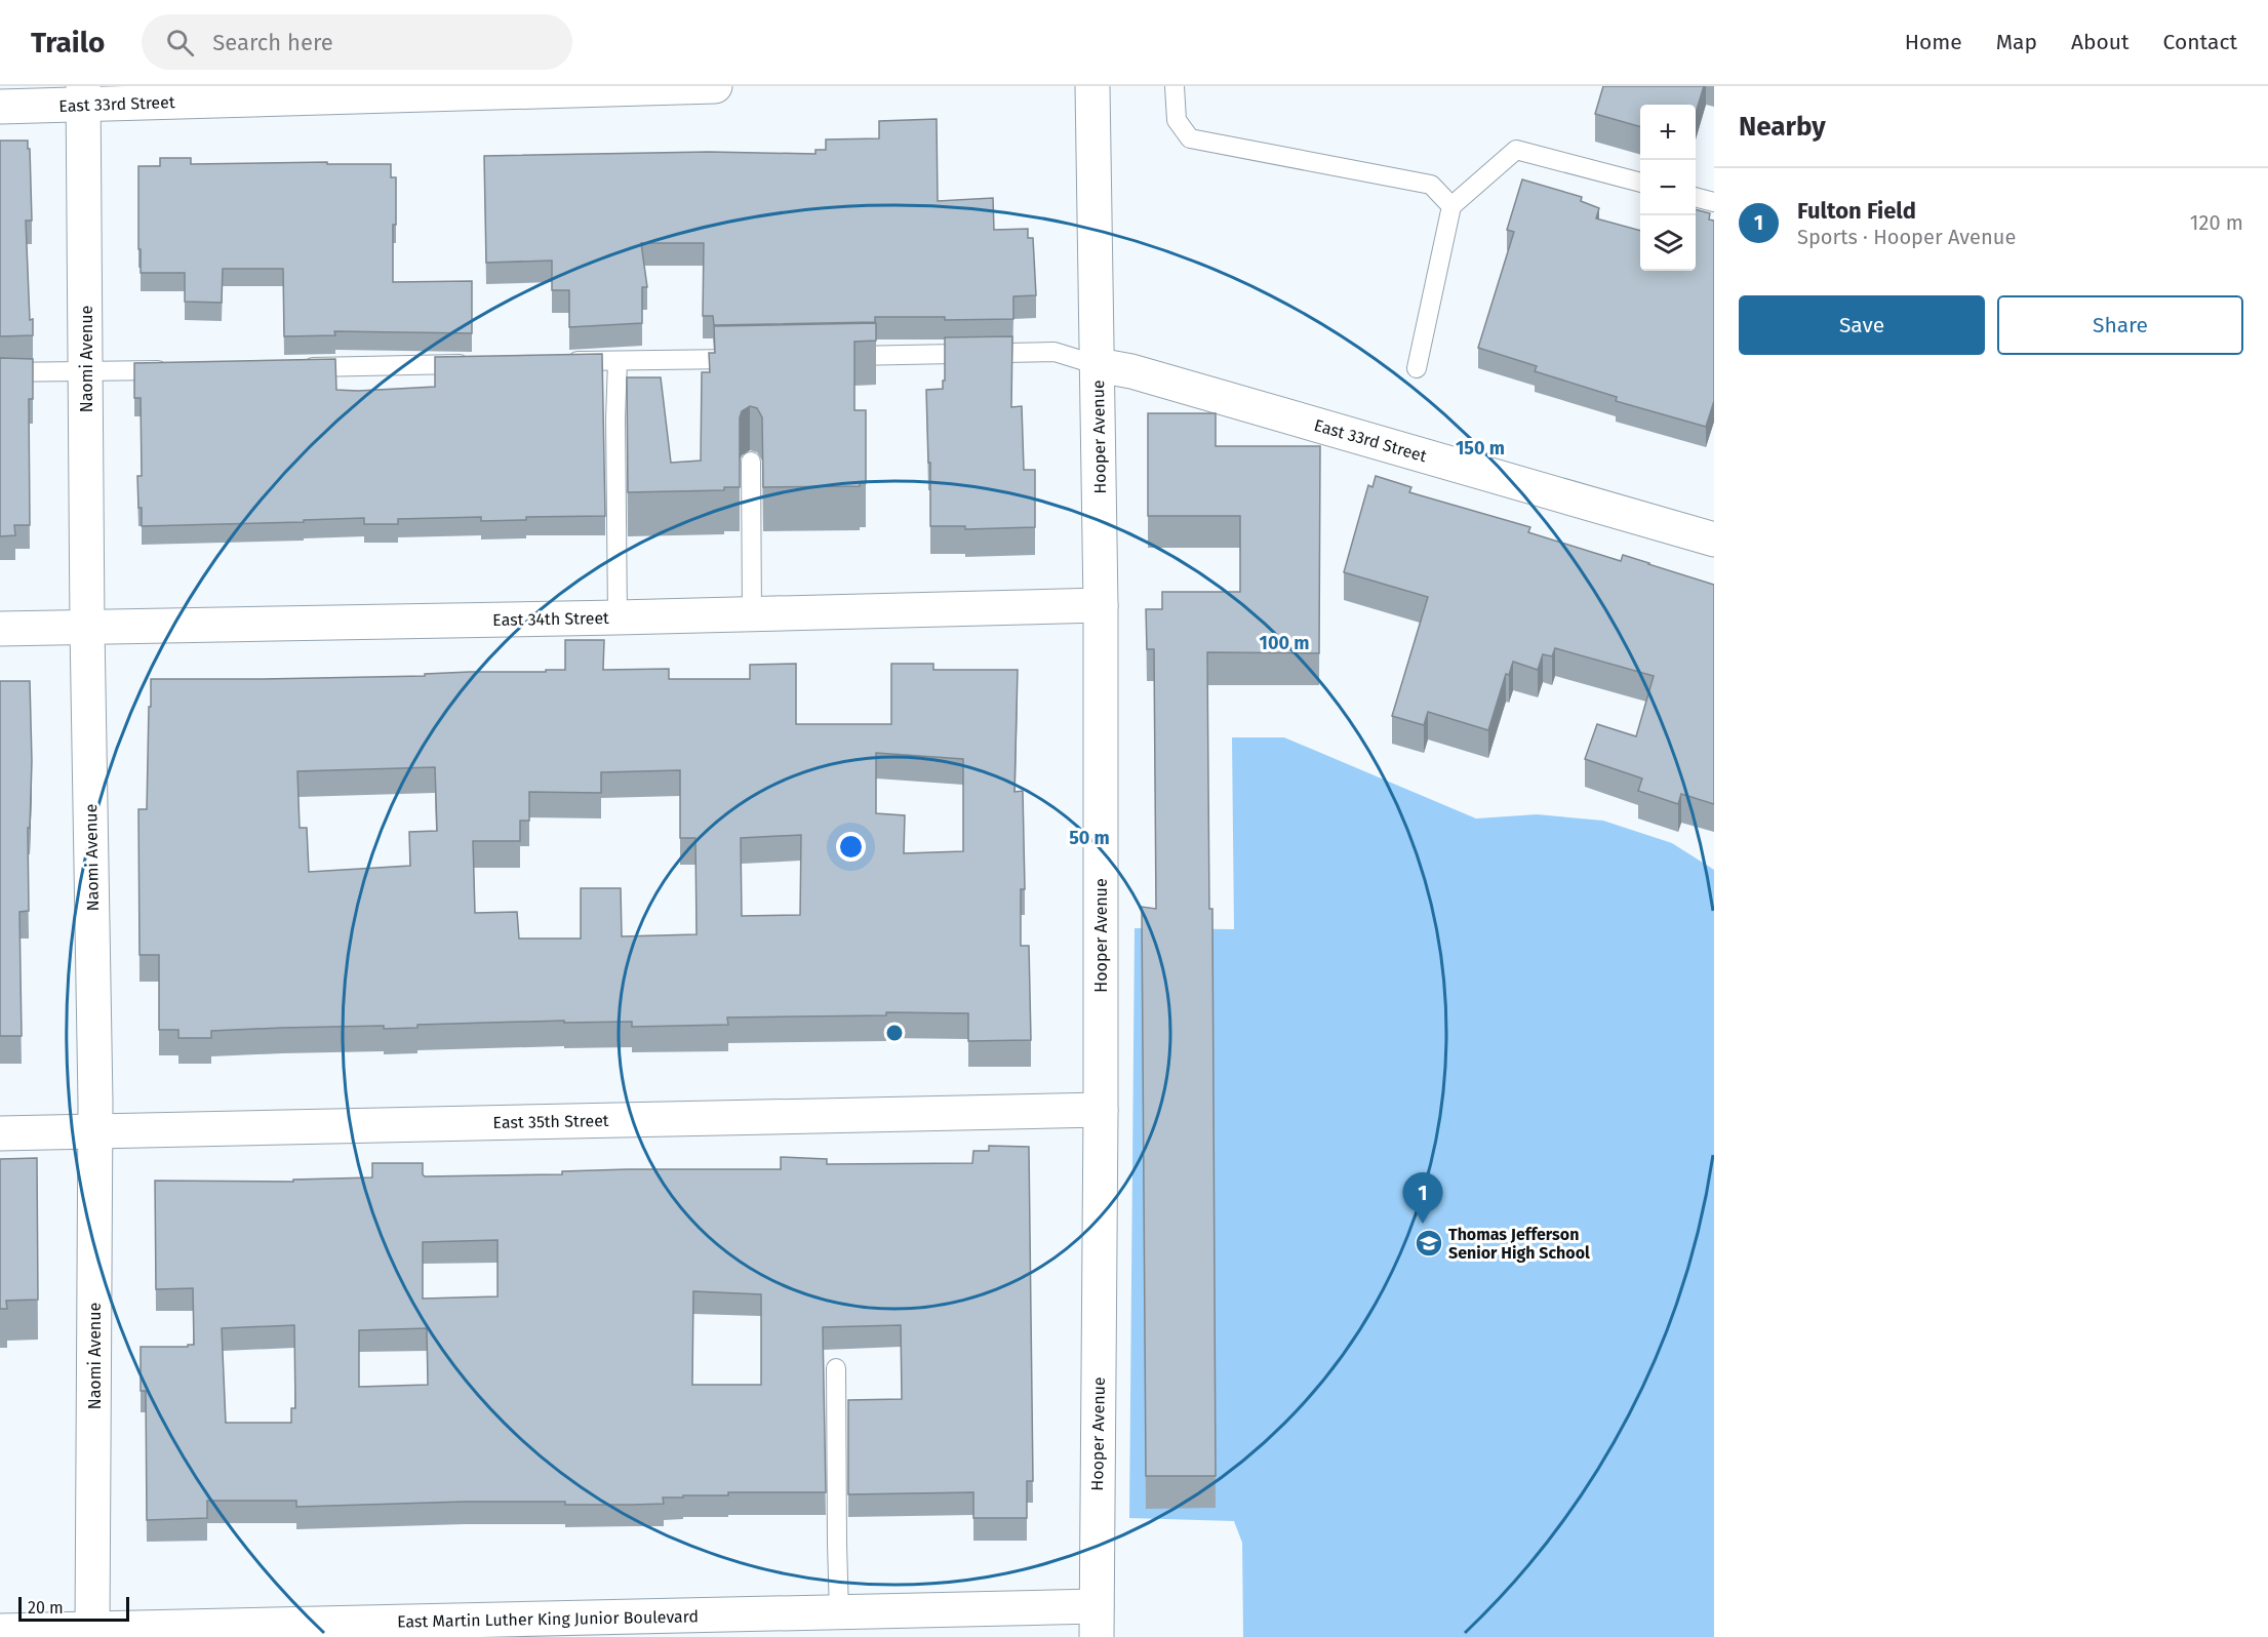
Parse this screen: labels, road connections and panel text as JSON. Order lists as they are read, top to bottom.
{
  "streets": {
    "street": [
      "East 33rd Street",
      "Naomi Avenue",
      "Hooper Avenue",
      "East 34th Street",
      "East 35th Street",
      "East Martin Luther King Junior Boulevard"
    ]
  },
  "crossings": [
    ["East 33rd Street", "Naomi Avenue"],
    ["East 33rd Street", "Hooper Avenue"],
    ["Naomi Avenue", "East 34th Street"],
    ["Naomi Avenue", "East 35th Street"],
    ["Naomi Avenue", "East Martin Luther King Junior Boulevard"],
    ["Hooper Avenue", "East 34th Street"],
    ["Hooper Avenue", "East 35th Street"],
    ["Hooper Avenue", "East Martin Luther King Junior Boulevard"]
  ],
  "places": {
    "school or university": ["Thomas Jefferson Senior High School"]
  },
  "scale_bar": "20 m",
  "page": {
    "header": "Trailo",
    "search": "Search here",
    "nav": [
      "Home",
      "Map",
      "About",
      "Contact"
    ],
    "heading": "Nearby",
    "map_buttons": ["+", "−"],
    "list": [
      {
        "mark": "1",
        "name": "Fulton Field",
        "note": "Sports · Hooper Avenue",
        "value": "120 m"
      }
    ],
    "buttons": ["Save", "Share"],
    "pins": "1",
    "scale": "20 m"
  },
  "rings": ["150 m", "100 m", "50 m"]
}
